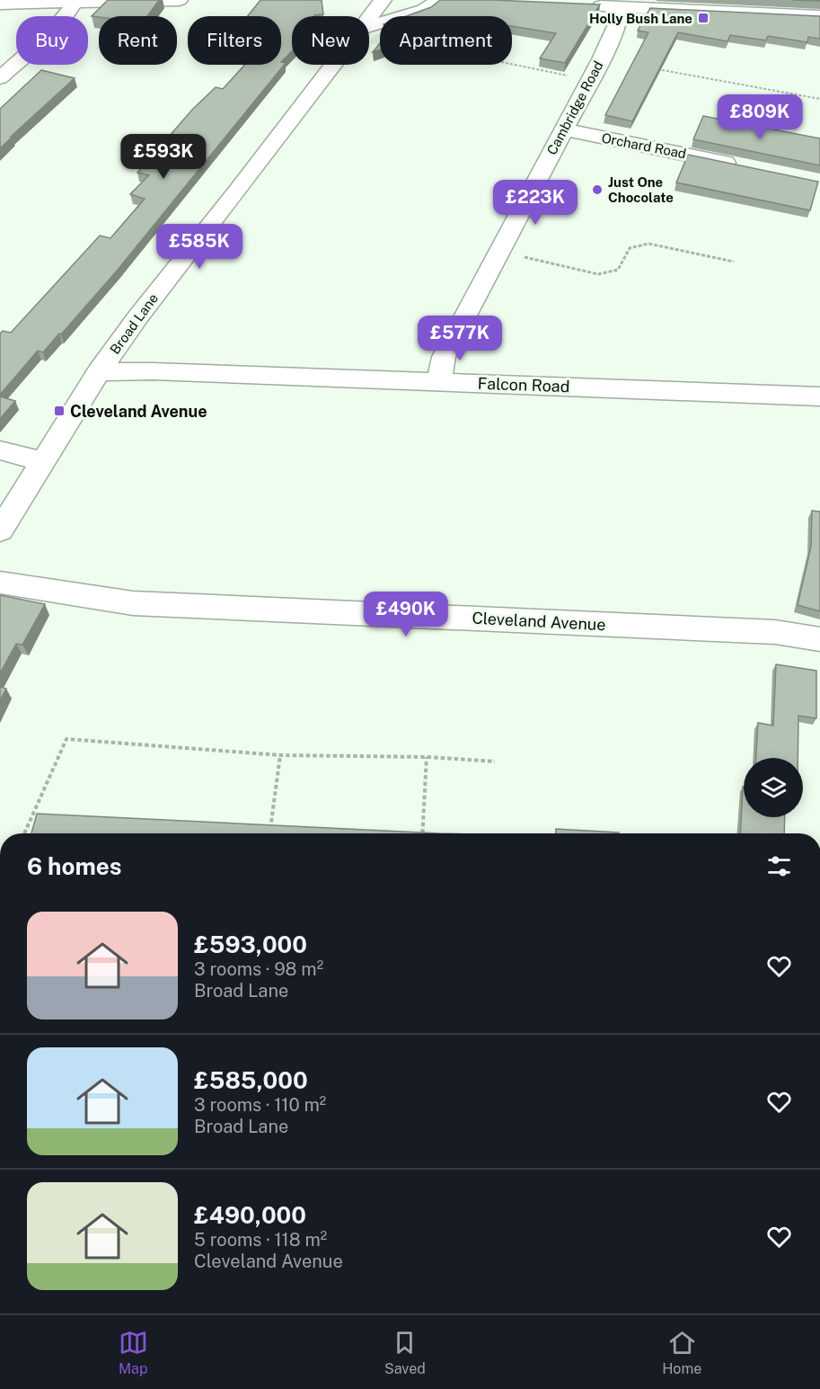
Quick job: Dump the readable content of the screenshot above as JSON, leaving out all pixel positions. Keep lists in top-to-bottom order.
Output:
{
  "streets": {
    "street": [
      "Cambridge Road",
      "Orchard Road",
      "Broad Lane",
      "Falcon Road",
      "Cleveland Avenue"
    ]
  },
  "crossings": [
    ["Cambridge Road", "Orchard Road"],
    ["Cambridge Road", "Falcon Road"],
    ["Broad Lane", "Falcon Road"]
  ],
  "places": {
    "transit": ["Holly Bush Lane", "Cleveland Avenue"],
    "other": ["Just One Chocolate"]
  },
  "page": {
    "chip": [
      "Buy",
      "Rent",
      "Filters",
      "New",
      "Apartment"
    ],
    "price": [
      "£809K",
      "£593K",
      "£223K",
      "£585K",
      "£577K",
      "£490K"
    ],
    "heading": "6 homes",
    "list": [
      {
        "name": "£593,000",
        "note": "3 rooms · 98 m² · Broad Lane"
      },
      {
        "name": "£585,000",
        "note": "3 rooms · 110 m² · Broad Lane"
      },
      {
        "name": "£490,000",
        "note": "5 rooms · 118 m² · Cleveland Avenue"
      }
    ],
    "tabs": ["Map", "Saved", "Home"]
  }
}
